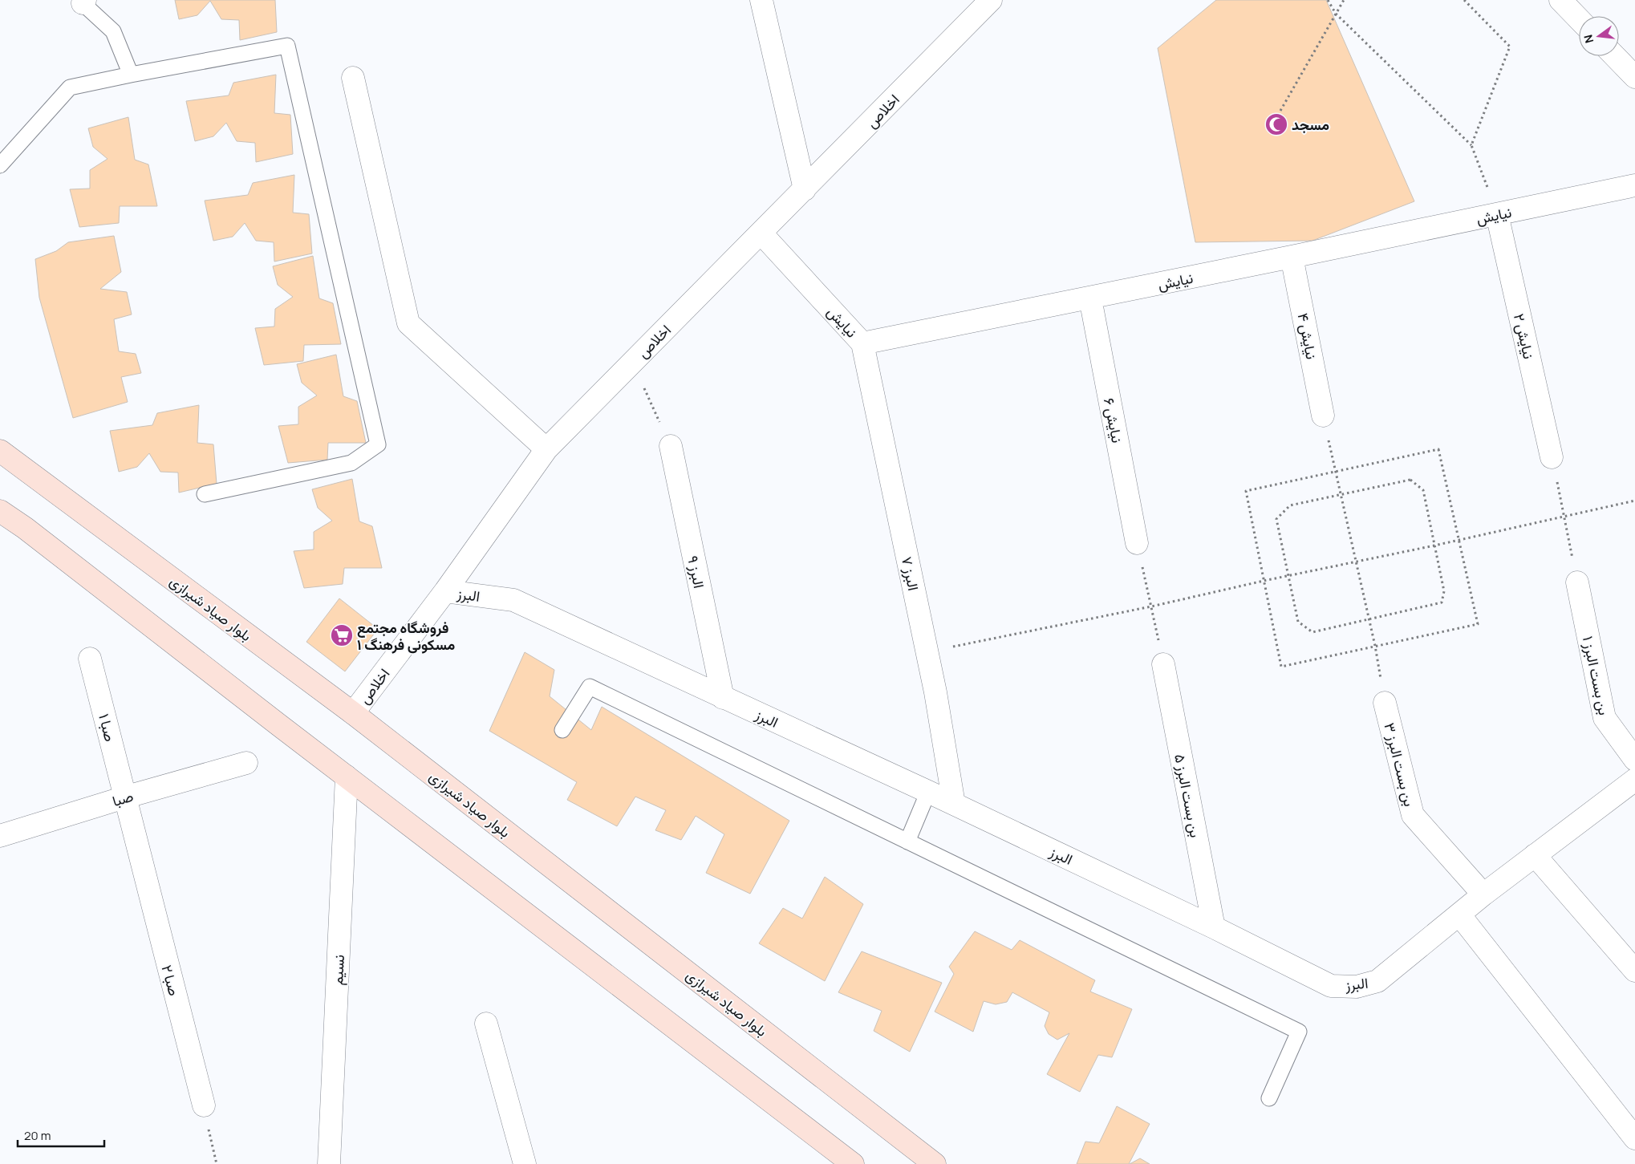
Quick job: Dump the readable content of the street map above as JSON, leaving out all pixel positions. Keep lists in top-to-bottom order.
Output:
{
  "streets": {
    "main road": ["بلوار صیاد شیرازی"],
    "street": [
      "اخلاص",
      "نیایش",
      "نیایش ۴",
      "نیایش ۲",
      "نیایش ۶",
      "البرز ۹",
      "البرز ۷",
      "البرز",
      "بن بست البرز ۱",
      "صبا ۱",
      "بن بست البرز ۳",
      "بن بست البرز ۵",
      "صبا",
      "نسیم",
      "صبا ۲"
    ]
  },
  "crossings": [
    ["اخلاص", "نیایش"],
    ["اخلاص", "البرز"],
    ["اخلاص", "بلوار صیاد شیرازی"],
    ["نیایش", "نیایش ۴"],
    ["نیایش", "نیایش ۲"],
    ["نیایش", "نیایش ۶"],
    ["نیایش", "البرز ۷"],
    ["البرز ۹", "البرز"],
    ["البرز ۷", "البرز"],
    ["البرز", "بن بست البرز ۳"],
    ["البرز", "بن بست البرز ۵"],
    ["صبا ۱", "صبا"],
    ["صبا ۱", "صبا ۲"],
    ["صبا", "صبا ۲"]
  ],
  "places": {
    "mosque": ["مسجد"],
    "supermarket": ["فروشگاه مجتمع مسکونی فرهنگ ۱"]
  },
  "scale_bar": "20 m",
  "north": "left"
}
